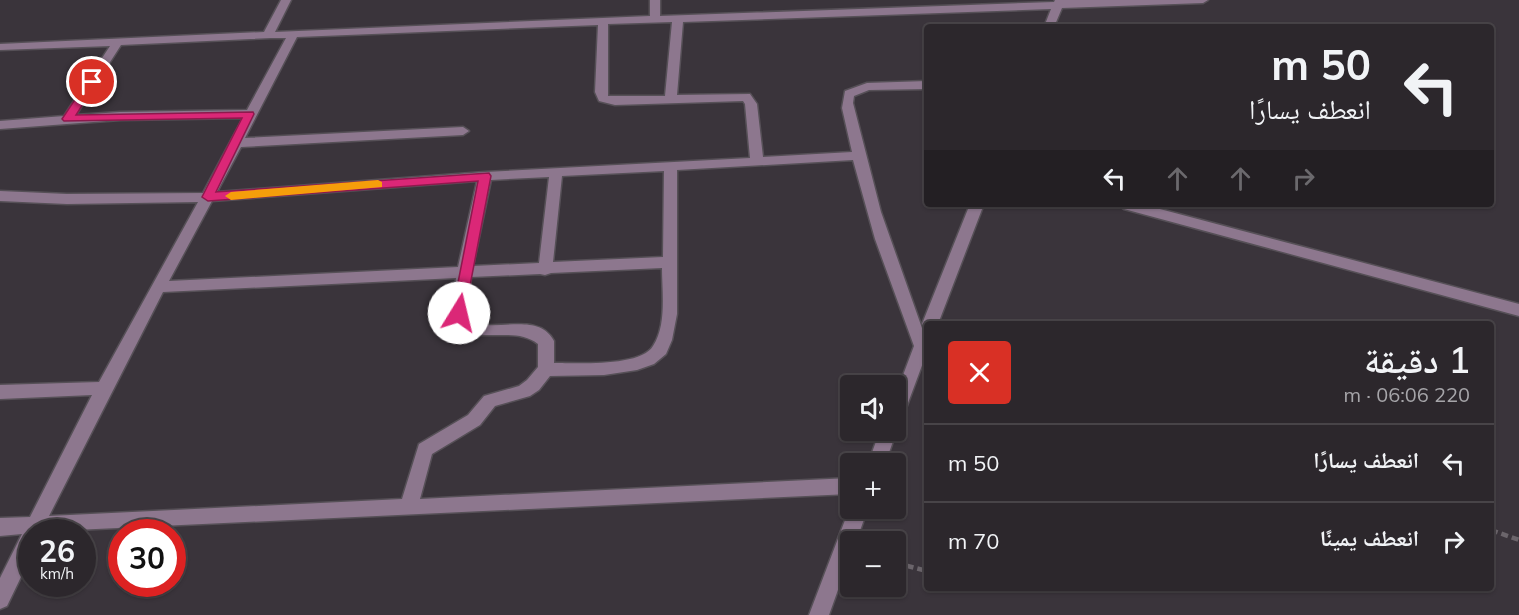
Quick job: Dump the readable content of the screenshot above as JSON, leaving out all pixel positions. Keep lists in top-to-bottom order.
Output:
{
  "page": {
    "turn": ["50 m", "انعطف يسارًا"],
    "heading": ["1 دقيقة", "220 m · 06:06"],
    "map_buttons": ["+", "−"],
    "list": [
      {
        "name": "انعطف يسارًا",
        "value": "50 m"
      },
      {
        "name": "انعطف يمينًا",
        "value": "70 m"
      }
    ],
    "speed": "26 km/h",
    "limit": "30"
  }
}
